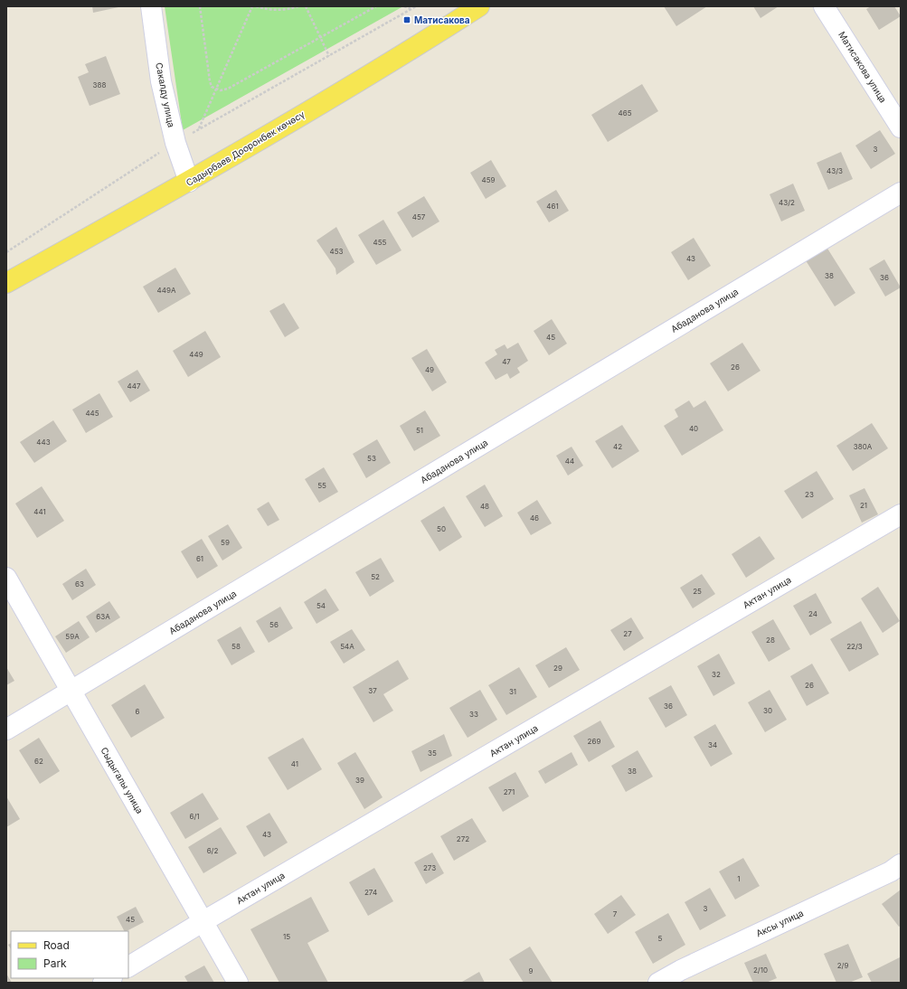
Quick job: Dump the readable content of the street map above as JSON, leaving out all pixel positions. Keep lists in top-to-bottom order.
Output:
{
  "streets": {
    "main road": ["Садырбаев Дооронбек көчөсү"],
    "street": [
      "Матисакова улица",
      "Сакалду улица",
      "Абаданова улица",
      "Актан улица",
      "Сыдыгалы улица",
      "Аксы улица"
    ]
  },
  "crossings": [
    ["Сакалду улица", "Садырбаев Дооронбек көчөсү"],
    ["Абаданова улица", "Сыдыгалы улица"],
    ["Актан улица", "Сыдыгалы улица"]
  ],
  "places": {
    "transit": ["Матисакова"]
  },
  "house_numbers": [
    "388",
    "465",
    "3",
    "43/3",
    "459",
    "43/2",
    "461",
    "457",
    "455",
    "453",
    "43",
    "38",
    "36",
    "449А",
    "45",
    "449",
    "47",
    "26",
    "49",
    "447",
    "445",
    "40",
    "51",
    "443",
    "42",
    "380А",
    "53",
    "44",
    "55",
    "23",
    "21",
    "48",
    "441",
    "46",
    "50",
    "59",
    "61",
    "52",
    "63",
    "25",
    "54",
    "24",
    "63А",
    "56",
    "27",
    "59А",
    "28",
    "58",
    "54А",
    "22/3",
    "29",
    "32",
    "26",
    "37",
    "31",
    "36",
    "30",
    "6",
    "33",
    "269",
    "34",
    "35",
    "62",
    "41",
    "38",
    "39",
    "271",
    "6/1",
    "43",
    "272",
    "6/2",
    "273",
    "1",
    "274",
    "3",
    "7",
    "45",
    "15",
    "5",
    "2/9",
    "2/10",
    "9"
  ],
  "legend": ["Road", "Park"]
}
